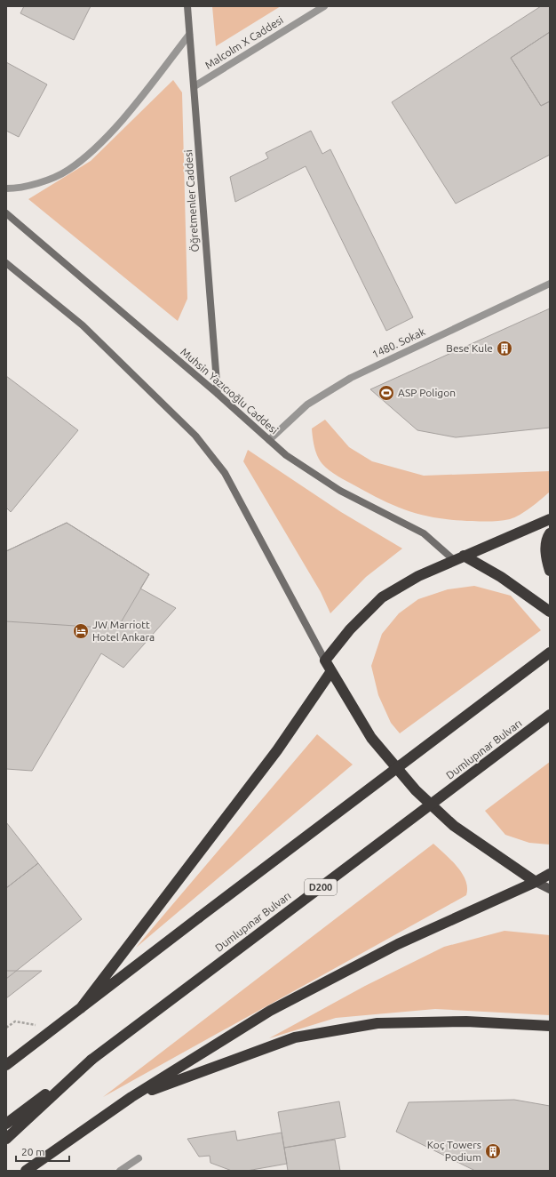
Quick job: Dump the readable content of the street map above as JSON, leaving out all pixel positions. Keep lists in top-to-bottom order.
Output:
{
  "streets": {
    "highway": ["Dumlupınar Bulvarı", "D200"],
    "main road": ["Öğretmenler Caddesi", "Muhsin Yazıcıoğlu Caddesi"],
    "street": ["Malcolm X Caddesi", "1480. Sokak"]
  },
  "crossings": [
    ["Malcolm X Caddesi", "Öğretmenler Caddesi"],
    ["Öğretmenler Caddesi", "Muhsin Yazıcıoğlu Caddesi"],
    ["1480. Sokak", "Muhsin Yazıcıoğlu Caddesi"]
  ],
  "places": {
    "building": ["Bese Kule", "Koç Towers Podium"],
    "sports": ["ASP Poligon"],
    "hotel": ["JW Marriott Hotel Ankara"]
  },
  "scale_bar": "20 m"
}
